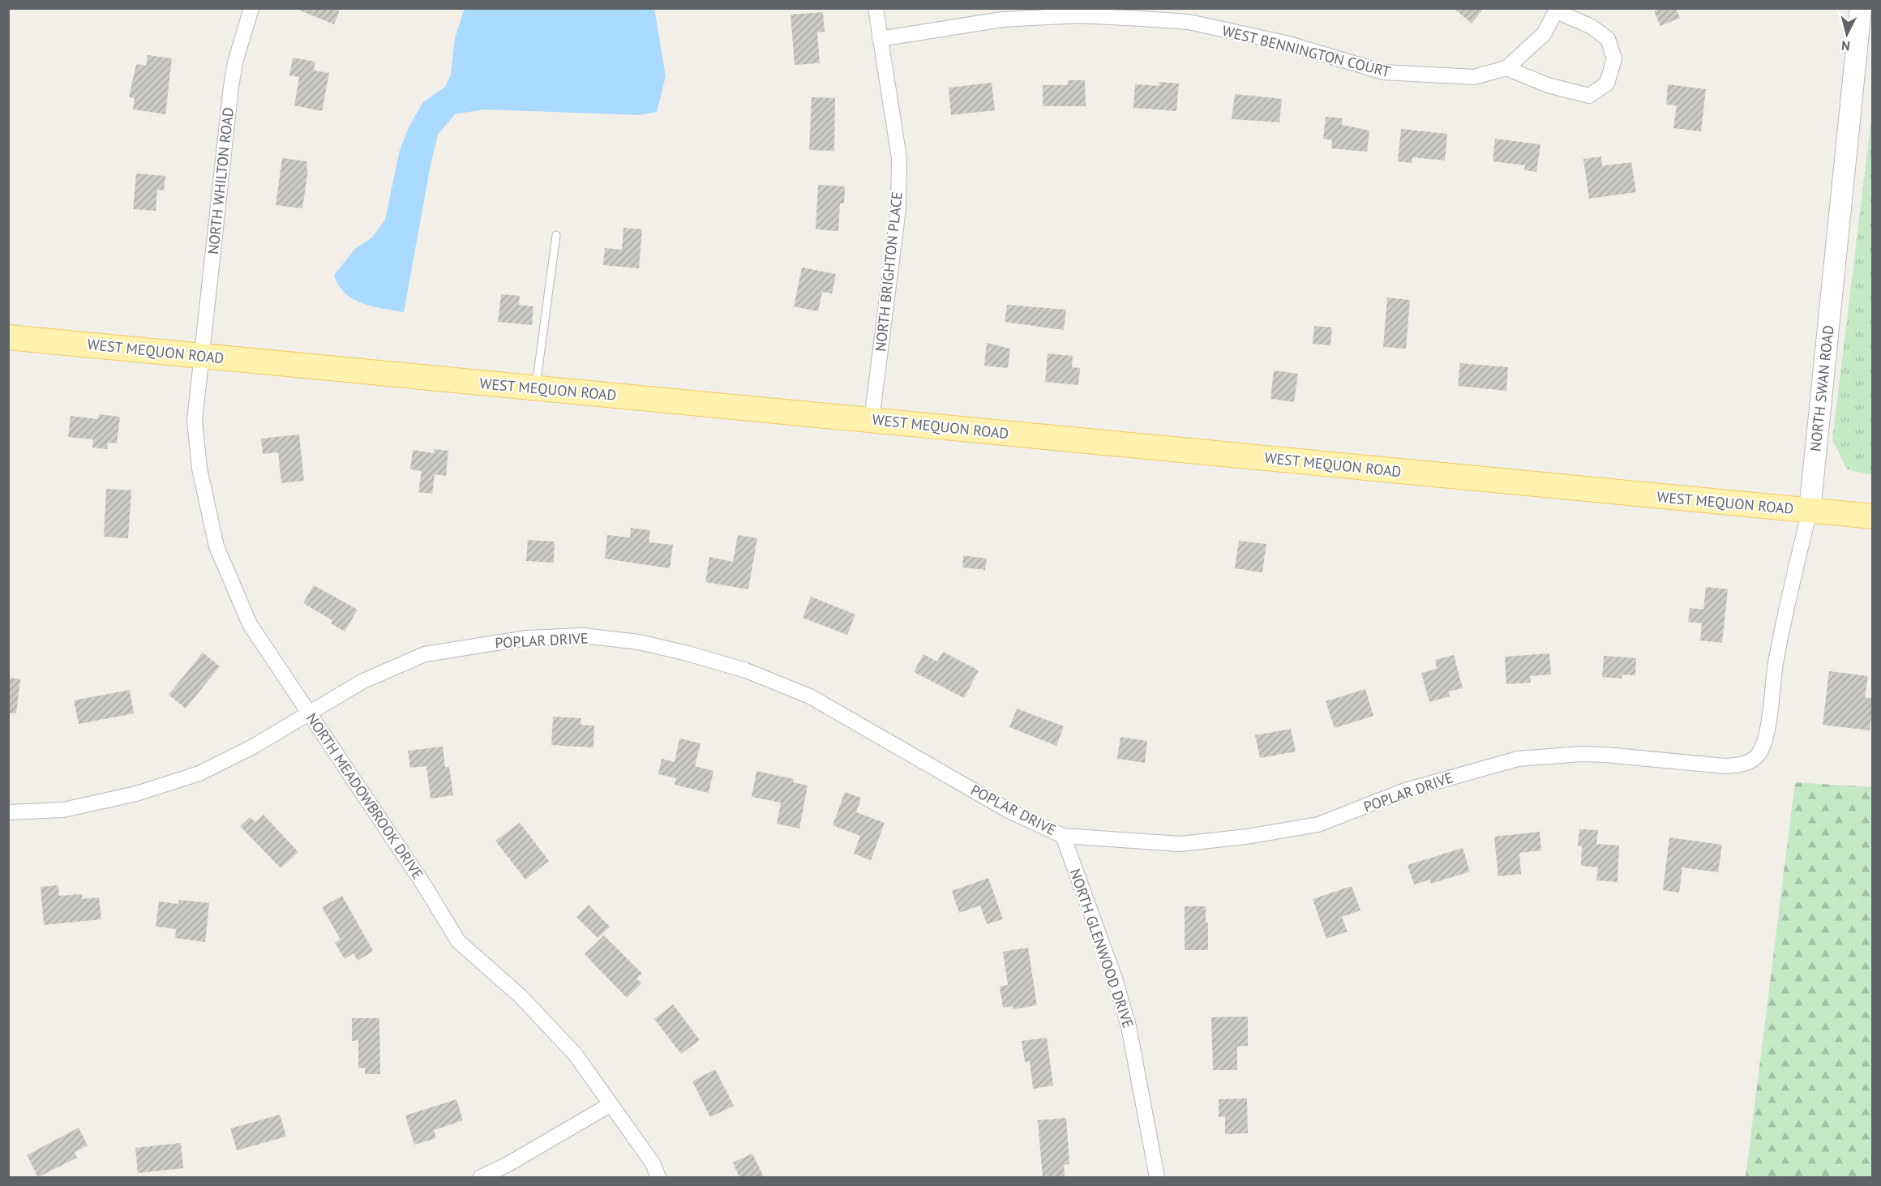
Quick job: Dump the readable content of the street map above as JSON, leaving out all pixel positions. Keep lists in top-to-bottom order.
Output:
{
  "streets": {
    "main road": ["WEST MEQUON ROAD"],
    "street": [
      "WEST BENNINGTON COURT",
      "NORTH WHILTON ROAD",
      "NORTH BRIGHTON PLACE",
      "NORTH SWAN ROAD",
      "POPLAR DRIVE",
      "NORTH MEADOWBROOK DRIVE",
      "NORTH GLENWOOD DRIVE"
    ]
  },
  "crossings": [
    ["WEST BENNINGTON COURT", "NORTH BRIGHTON PLACE"],
    ["NORTH WHILTON ROAD", "WEST MEQUON ROAD"],
    ["NORTH WHILTON ROAD", "NORTH MEADOWBROOK DRIVE"],
    ["NORTH BRIGHTON PLACE", "WEST MEQUON ROAD"],
    ["WEST MEQUON ROAD", "NORTH SWAN ROAD"],
    ["WEST MEQUON ROAD", "NORTH MEADOWBROOK DRIVE"],
    ["NORTH SWAN ROAD", "POPLAR DRIVE"],
    ["POPLAR DRIVE", "NORTH MEADOWBROOK DRIVE"],
    ["POPLAR DRIVE", "NORTH GLENWOOD DRIVE"]
  ],
  "north": "bottom"
}
